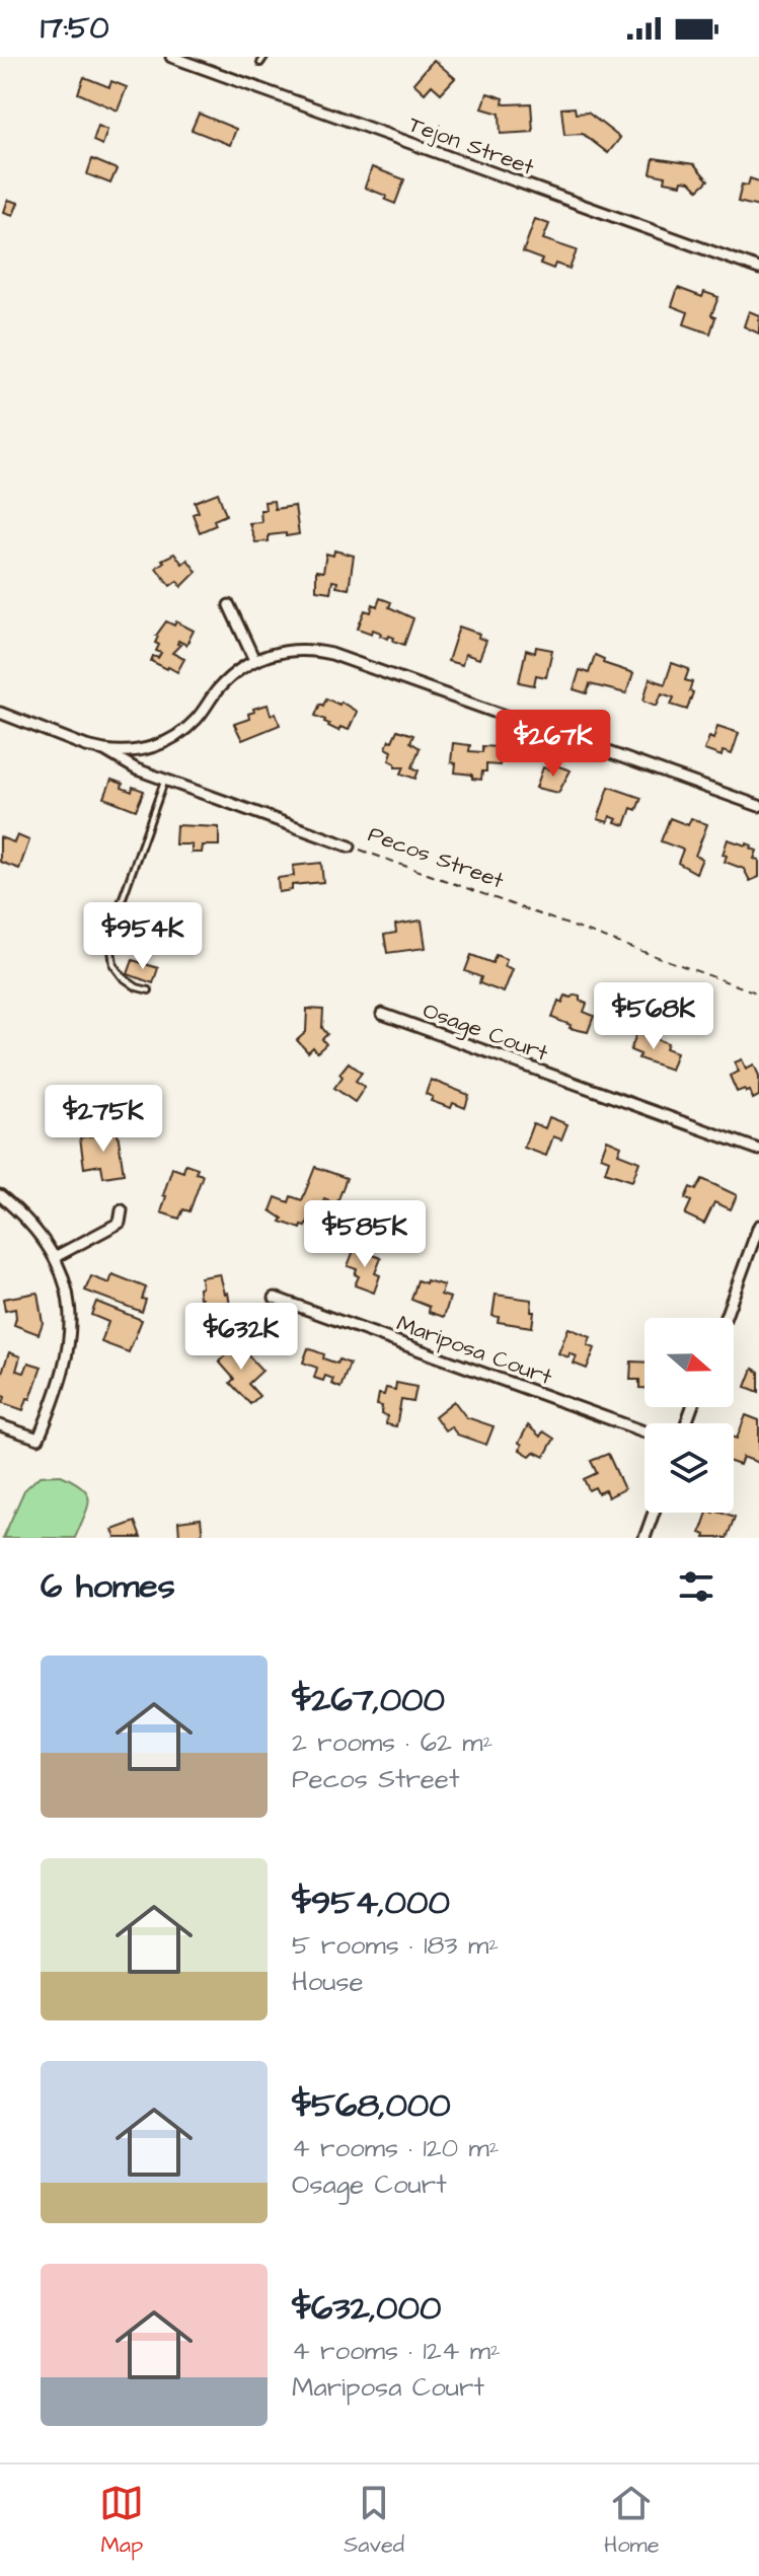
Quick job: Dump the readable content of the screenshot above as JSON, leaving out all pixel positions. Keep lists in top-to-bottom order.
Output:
{
  "streets": {
    "street": [
      "Tejon Street",
      "Pecos Street",
      "Osage Court",
      "Mariposa Court"
    ]
  },
  "north": "right",
  "page": {
    "status": "17:50",
    "price": [
      "$267K",
      "$954K",
      "$568K",
      "$275K",
      "$585K",
      "$632K"
    ],
    "heading": "6 homes",
    "list": [
      {
        "name": "$267,000",
        "note": "2 rooms · 62 m² · Pecos Street"
      },
      {
        "name": "$954,000",
        "note": "5 rooms · 183 m² · House"
      },
      {
        "name": "$568,000",
        "note": "4 rooms · 120 m² · Osage Court"
      },
      {
        "name": "$632,000",
        "note": "4 rooms · 124 m² · Mariposa Court"
      }
    ],
    "tabs": ["Map", "Saved", "Home"]
  }
}
